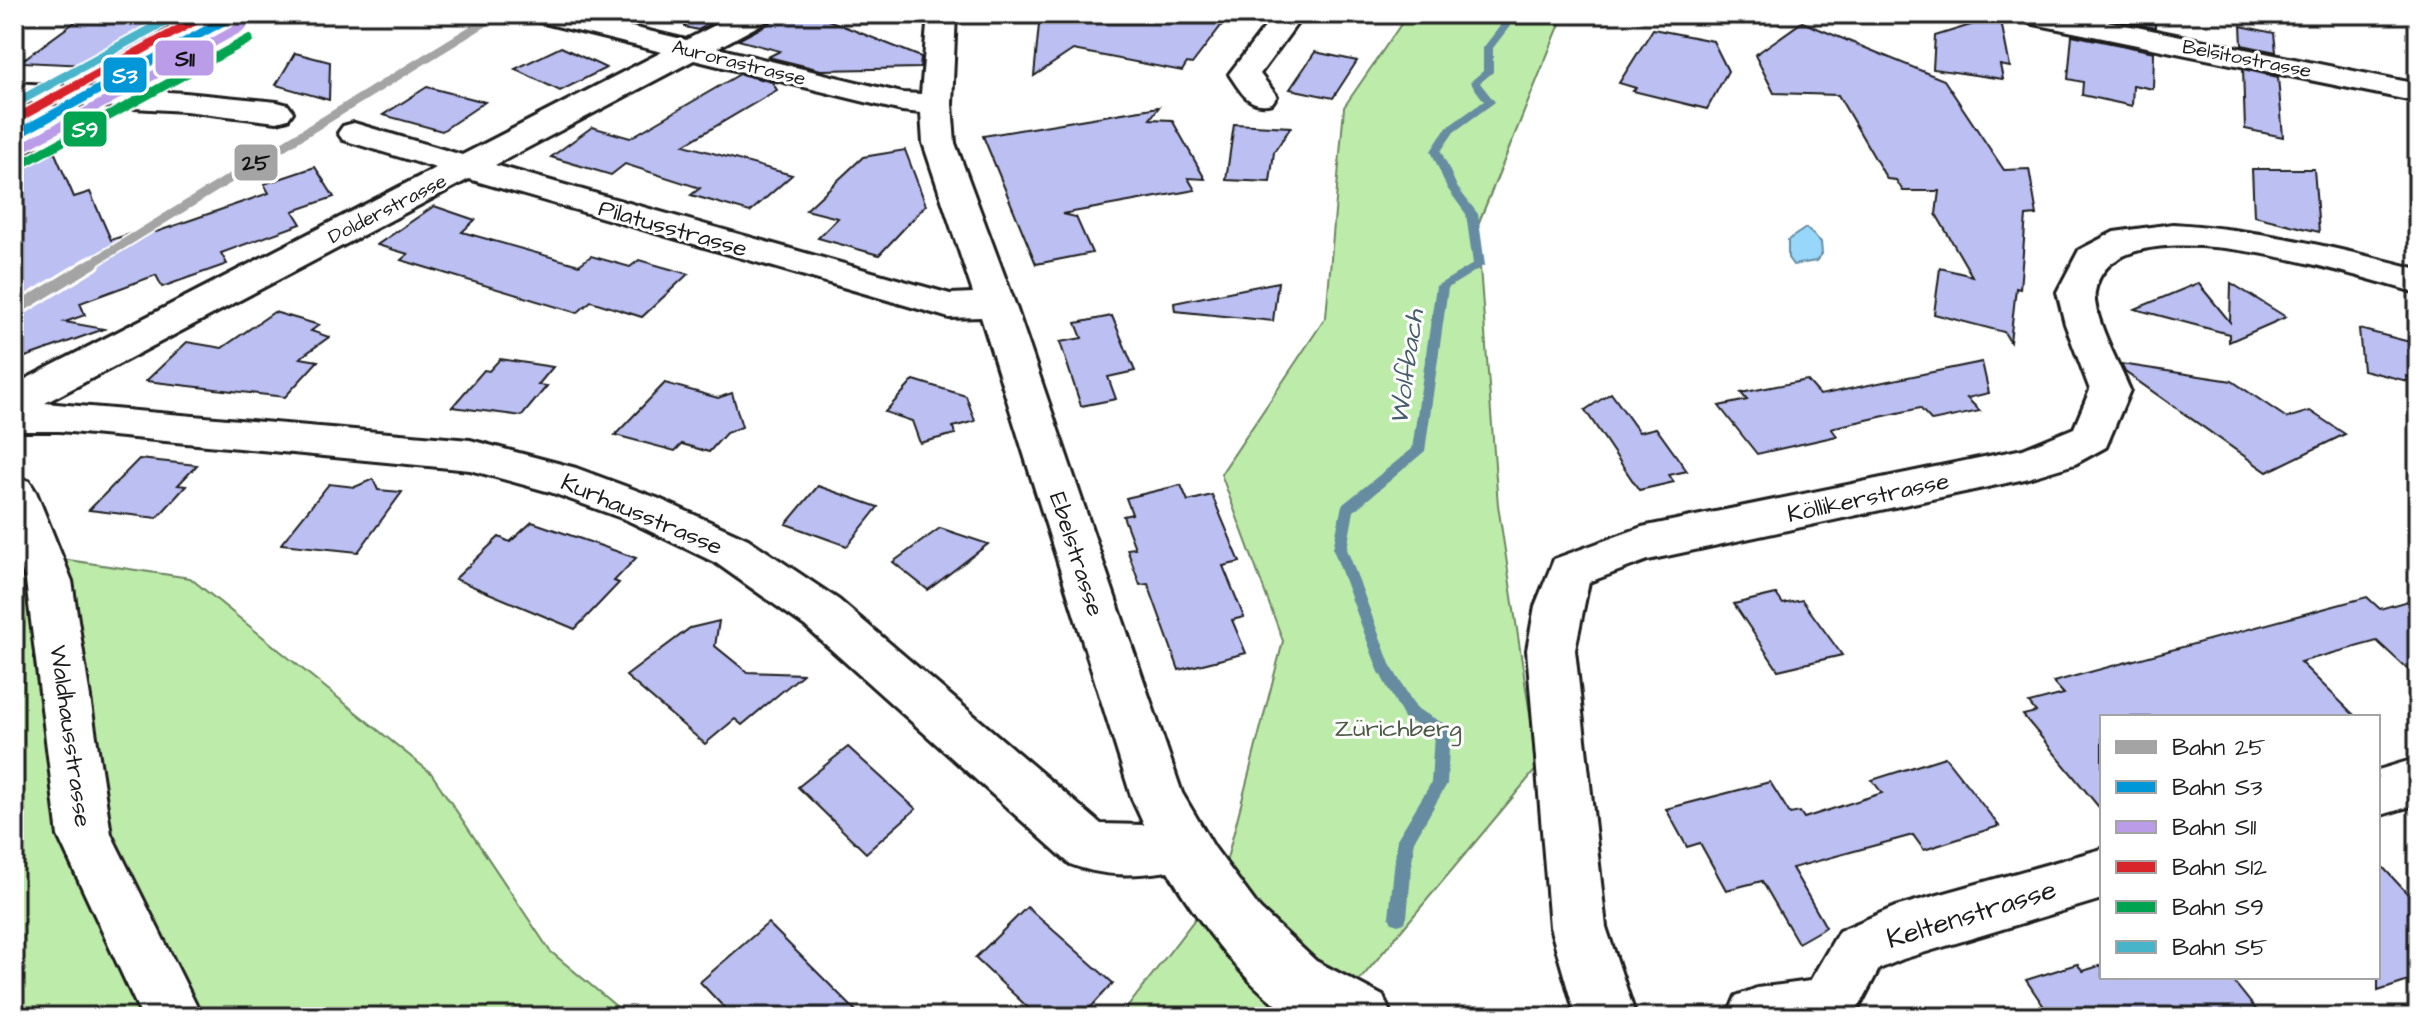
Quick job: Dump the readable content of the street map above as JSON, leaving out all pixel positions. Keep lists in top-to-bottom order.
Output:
{
  "streets": {
    "street": [
      "Belsitostrasse",
      "Aurorastrasse",
      "Dolderstrasse",
      "Pilatusstrasse",
      "Köllikerstrasse",
      "Kurhausstrasse",
      "Ebelstrasse",
      "Waldhausstrasse",
      "Keltenstrasse"
    ]
  },
  "crossings": [
    ["Aurorastrasse", "Dolderstrasse"],
    ["Aurorastrasse", "Ebelstrasse"],
    ["Dolderstrasse", "Pilatusstrasse"],
    ["Dolderstrasse", "Kurhausstrasse"],
    ["Pilatusstrasse", "Ebelstrasse"],
    ["Kurhausstrasse", "Ebelstrasse"]
  ],
  "water": ["Wolfbach"],
  "parks": ["Zürichberg"],
  "lines": [
    "rail line 25",
    "rail line S3",
    "rail line S12",
    "rail line S5",
    "rail line S11",
    "rail line S9"
  ],
  "legend": [
    "Bahn 25",
    "Bahn S3",
    "Bahn S11",
    "Bahn S12",
    "Bahn S9",
    "Bahn S5"
  ]
}
